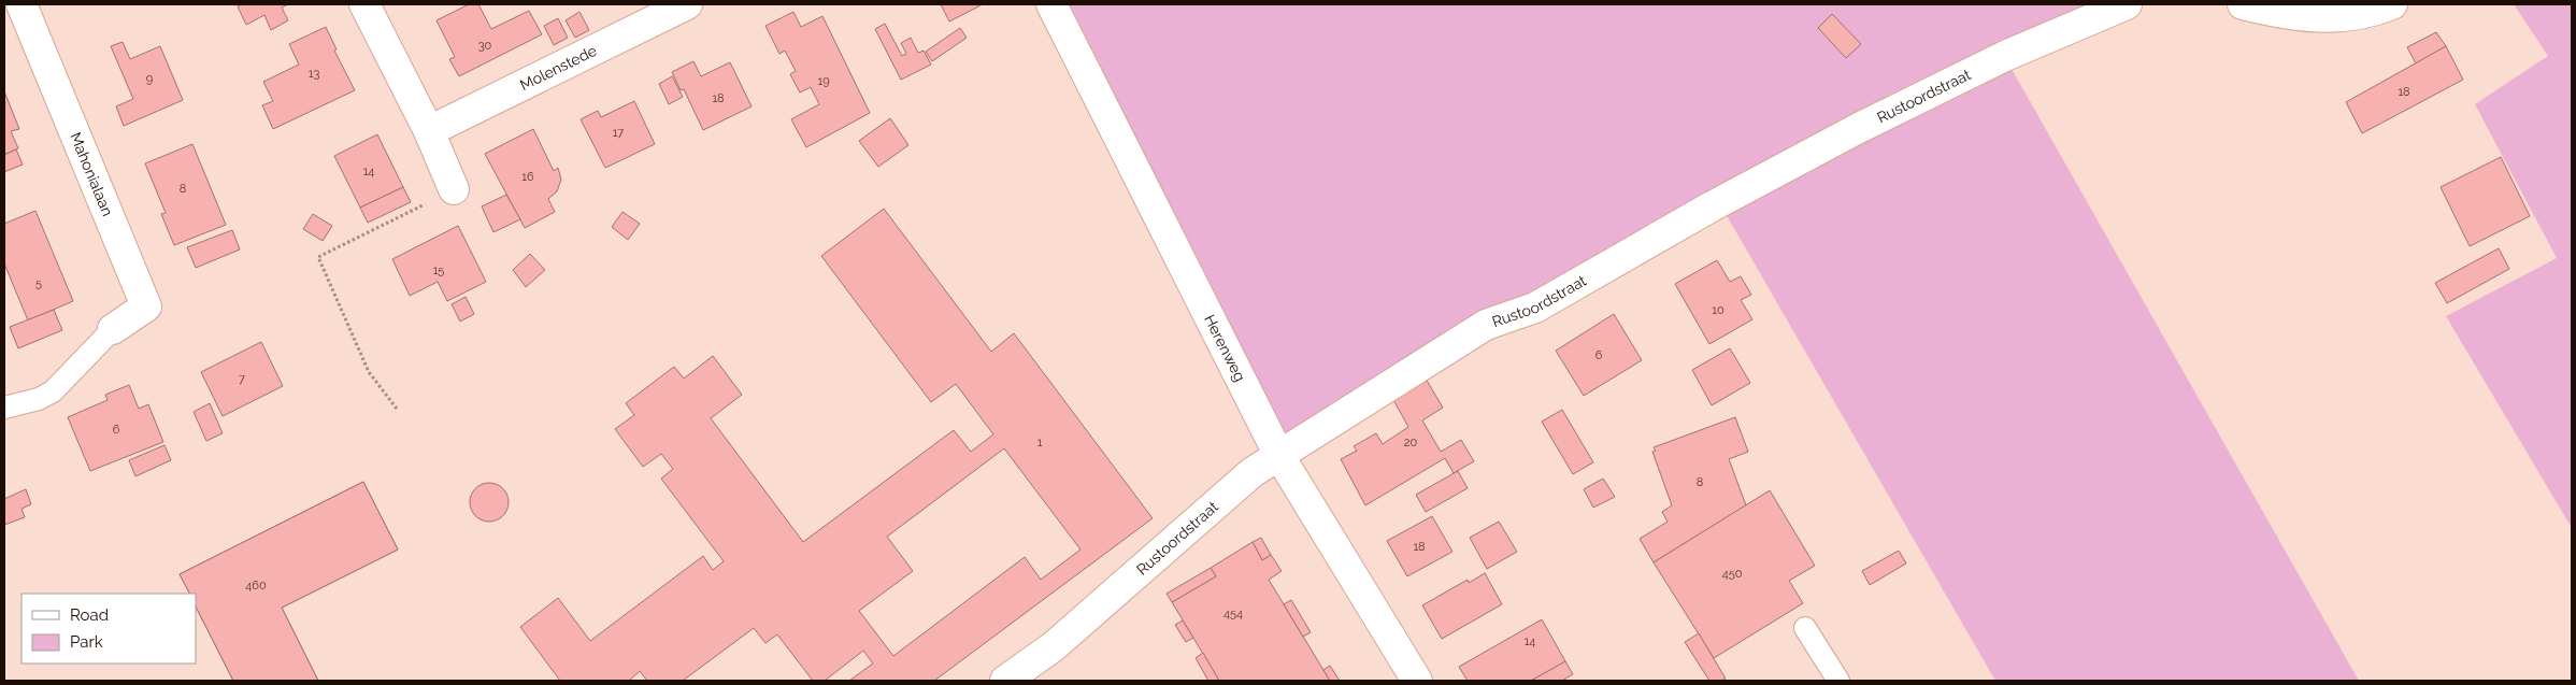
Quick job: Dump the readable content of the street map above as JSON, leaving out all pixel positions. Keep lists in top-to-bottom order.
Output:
{
  "streets": {
    "street": [
      "Molenstede",
      "Rustoordstraat",
      "Mahonialaan",
      "Herenweg"
    ]
  },
  "crossings": [
    ["Rustoordstraat", "Herenweg"]
  ],
  "house_numbers": [
    "30",
    "13",
    "9",
    "19",
    "18",
    "18",
    "17",
    "14",
    "16",
    "8",
    "15",
    "5",
    "10",
    "6",
    "7",
    "6",
    "1",
    "20",
    "8",
    "18",
    "450",
    "460",
    "454",
    "14"
  ],
  "legend": ["Road", "Park"]
}
